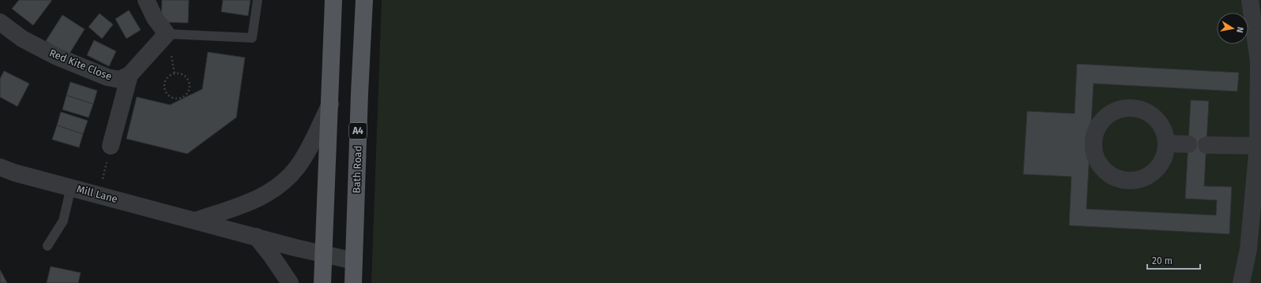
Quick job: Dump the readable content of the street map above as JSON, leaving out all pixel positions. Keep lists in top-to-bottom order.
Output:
{
  "streets": {
    "main road": ["A4", "Bath Road"],
    "street": ["Red Kite Close", "Mill Lane"]
  },
  "crossings": [
    ["Bath Road", "Mill Lane"]
  ],
  "scale_bar": "20 m",
  "north": "right"
}
